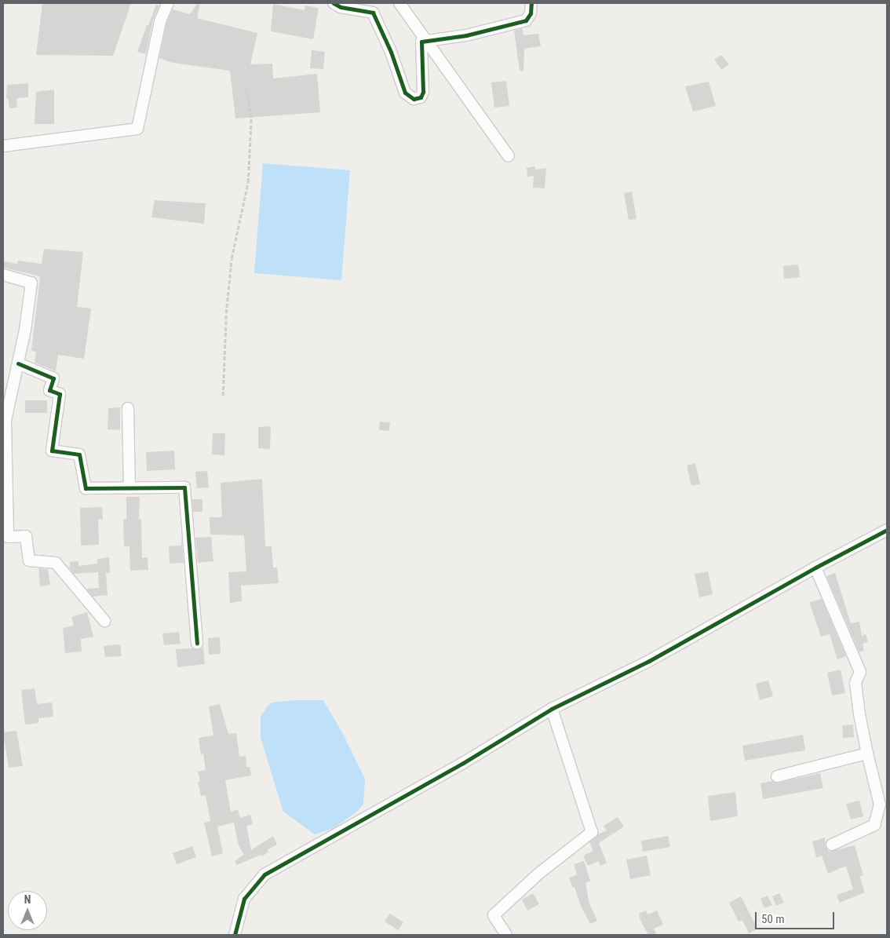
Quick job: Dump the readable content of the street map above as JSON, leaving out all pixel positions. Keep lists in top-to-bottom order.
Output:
{
  "scale_bar": "50 m",
  "north": "top"
}
